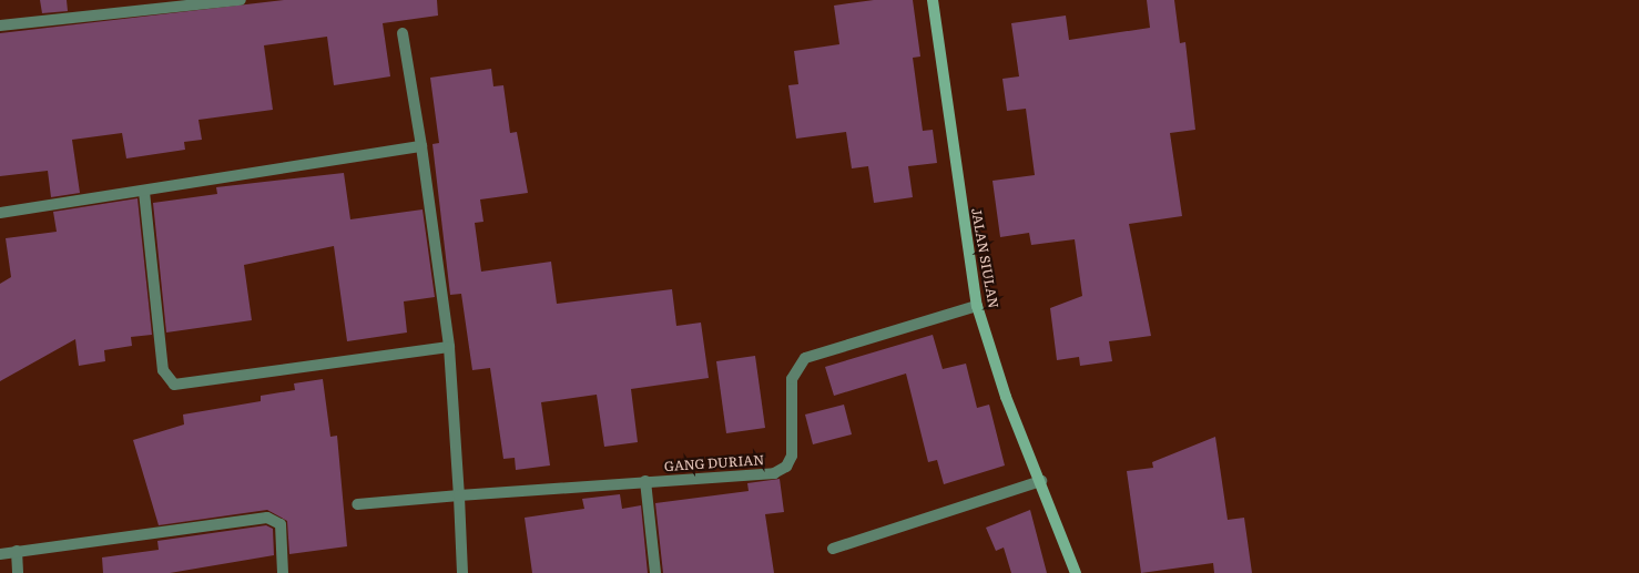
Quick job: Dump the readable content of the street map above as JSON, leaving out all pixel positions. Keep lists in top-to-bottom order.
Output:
{
  "streets": {
    "street": ["JALAN SIULAN", "GANG DURIAN"]
  },
  "crossings": [
    ["JALAN SIULAN", "GANG DURIAN"]
  ]
}
